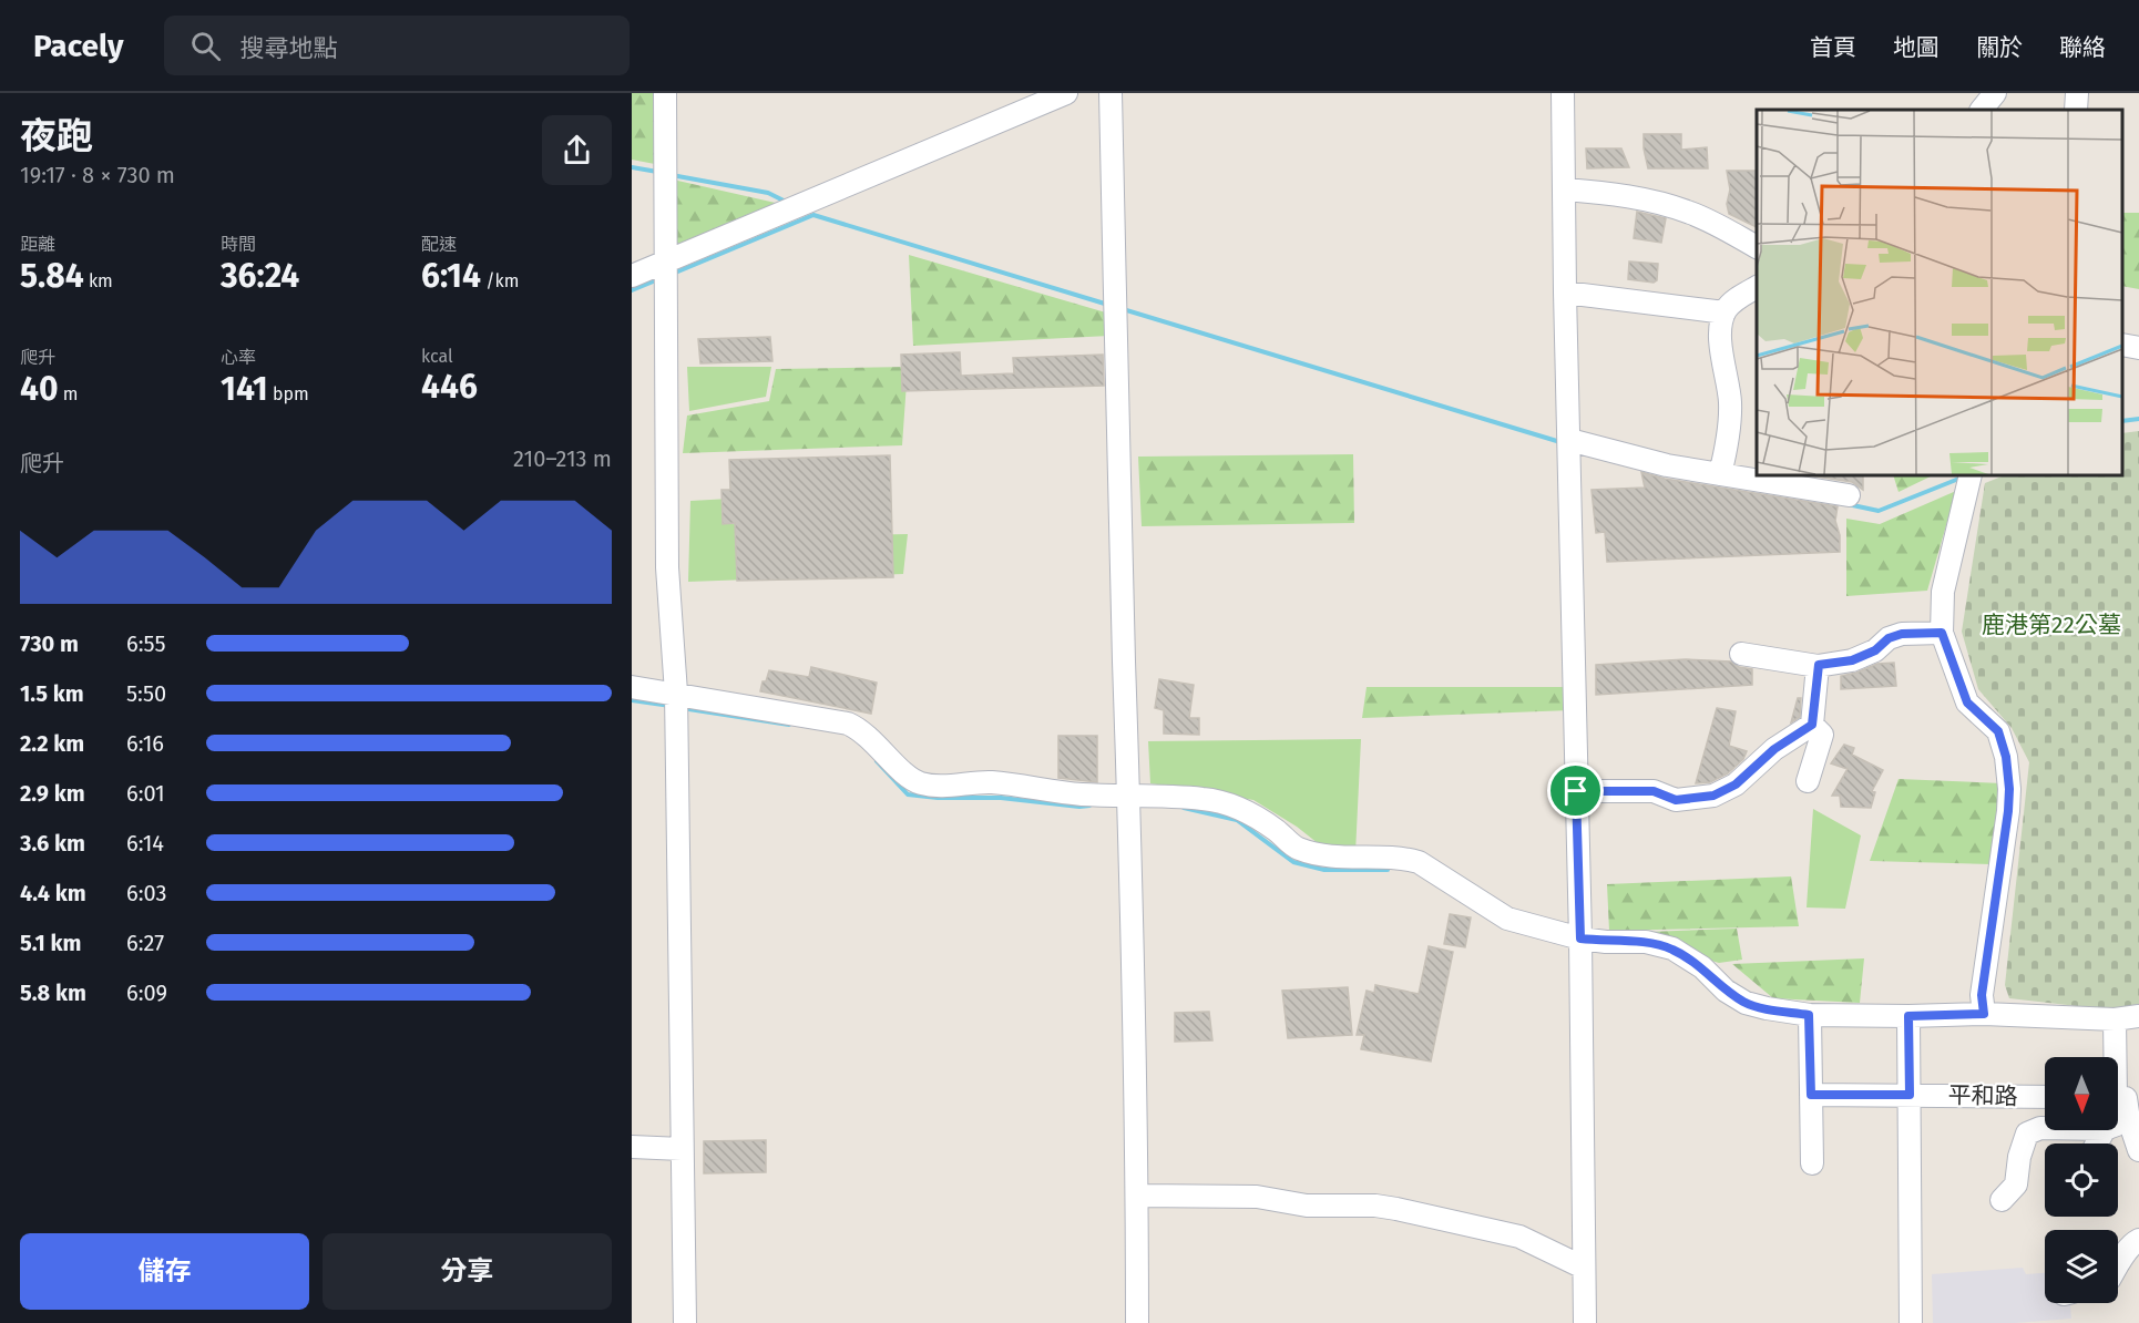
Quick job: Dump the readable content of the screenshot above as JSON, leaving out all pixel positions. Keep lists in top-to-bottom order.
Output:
{
  "streets": {
    "street": ["平和路"]
  },
  "parks": ["鹿港第22公墓"],
  "north": "bottom",
  "page": {
    "header": "Pacely",
    "search": "搜尋地點",
    "nav": [
      "首頁",
      "地圖",
      "關於",
      "聯絡"
    ],
    "heading": ["夜跑", "19:17 · 8 × 730 m"],
    "stats": [
      ["距離", "5.84 km"],
      ["時間", "36:24"],
      ["配速", "6:14 /km"],
      ["爬升", "40 m"],
      ["心率", "141 bpm"],
      ["kcal", "446"]
    ],
    "chart": ["爬升", "210–213 m"],
    "list": [
      {
        "name": "730 m",
        "note": "6:55"
      },
      {
        "name": "1.5 km",
        "note": "5:50"
      },
      {
        "name": "2.2 km",
        "note": "6:16"
      },
      {
        "name": "2.9 km",
        "note": "6:01"
      },
      {
        "name": "3.6 km",
        "note": "6:14"
      },
      {
        "name": "4.4 km",
        "note": "6:03"
      },
      {
        "name": "5.1 km",
        "note": "6:27"
      },
      {
        "name": "5.8 km",
        "note": "6:09"
      }
    ],
    "buttons": ["儲存", "分享"]
  }
}
